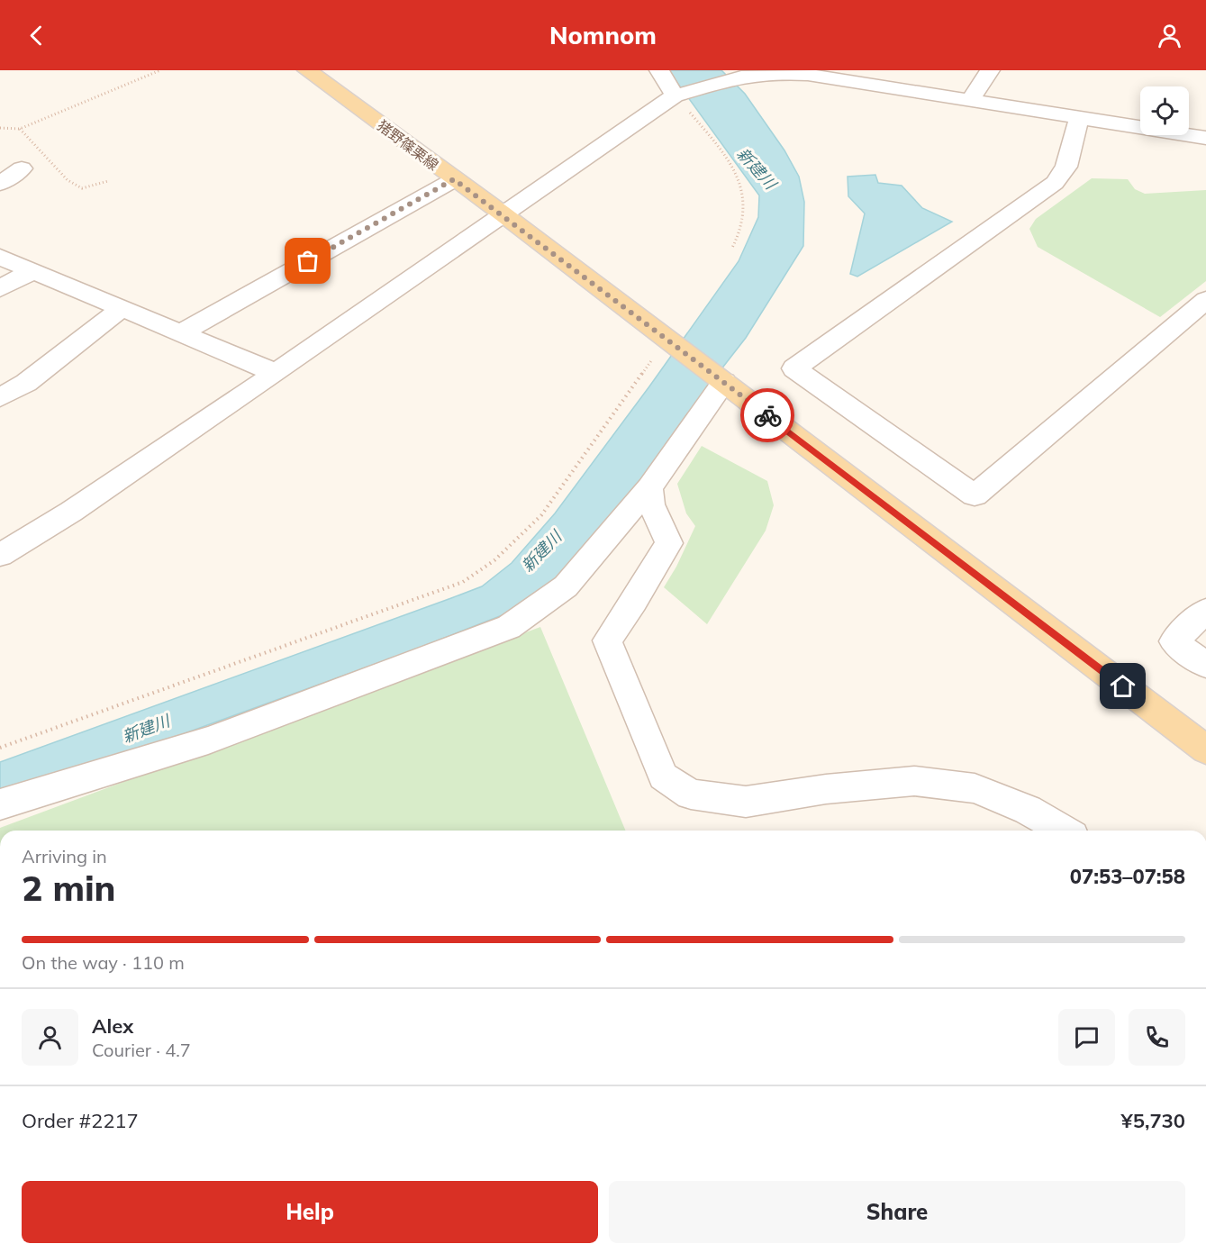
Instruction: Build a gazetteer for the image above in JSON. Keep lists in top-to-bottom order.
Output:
{
  "streets": {
    "main road": ["猪野篠栗線"]
  },
  "water": ["新建川"],
  "page": {
    "header": "Nomnom",
    "heading": ["2 min", "Arriving in", "07:53–07:58"],
    "panel": [
      "Alex",
      "Courier · 4.7",
      "Order #2217",
      "¥5,730"
    ],
    "bar": "On the way · 110 m",
    "buttons": ["Help", "Share"]
  }
}
